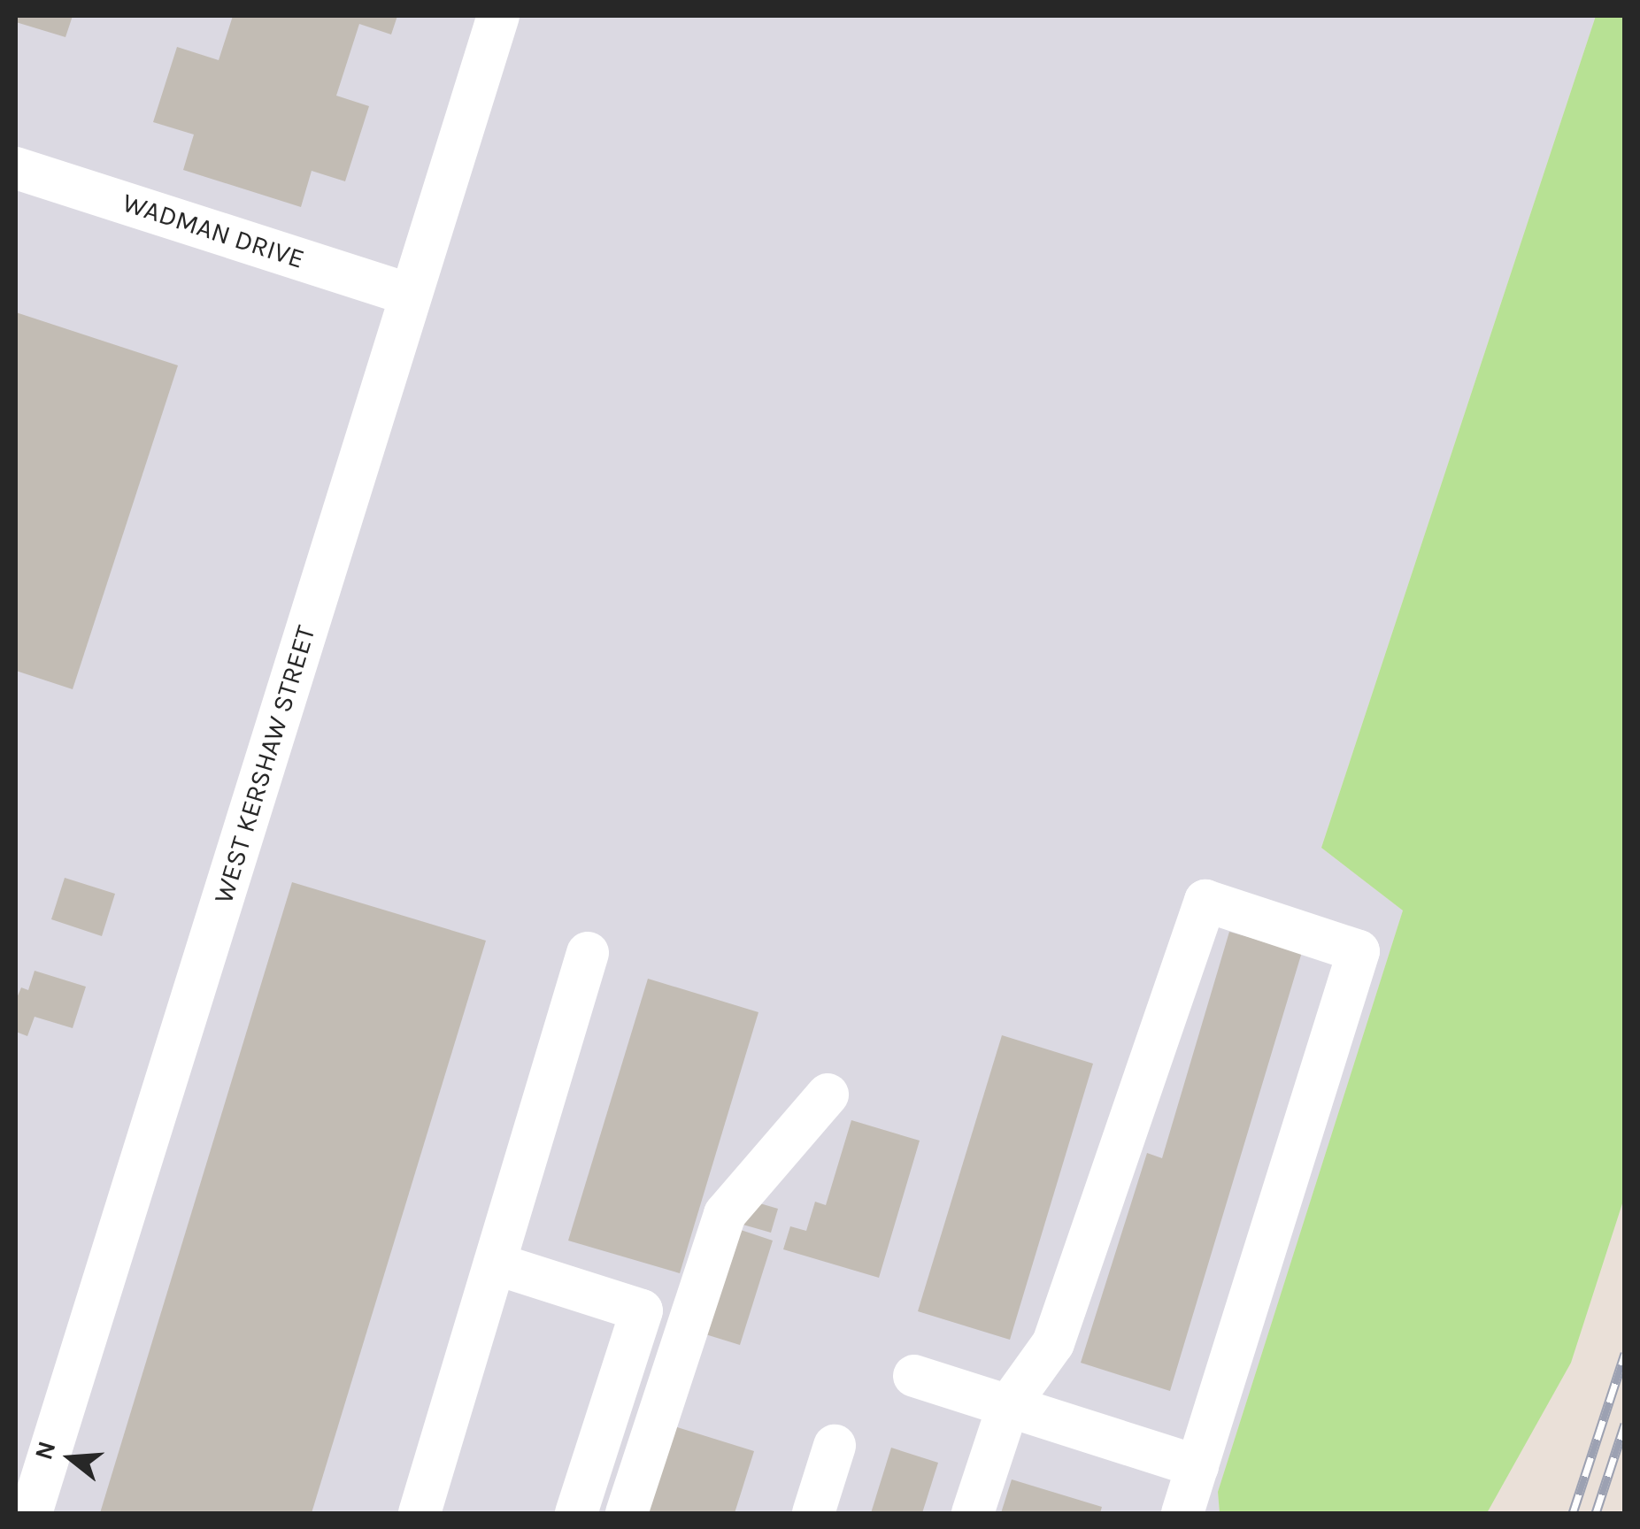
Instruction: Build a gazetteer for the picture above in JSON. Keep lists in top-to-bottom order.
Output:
{
  "streets": {
    "street": ["WADMAN DRIVE", "WEST KERSHAW STREET"]
  },
  "crossings": [
    ["WADMAN DRIVE", "WEST KERSHAW STREET"]
  ],
  "north": "left"
}
